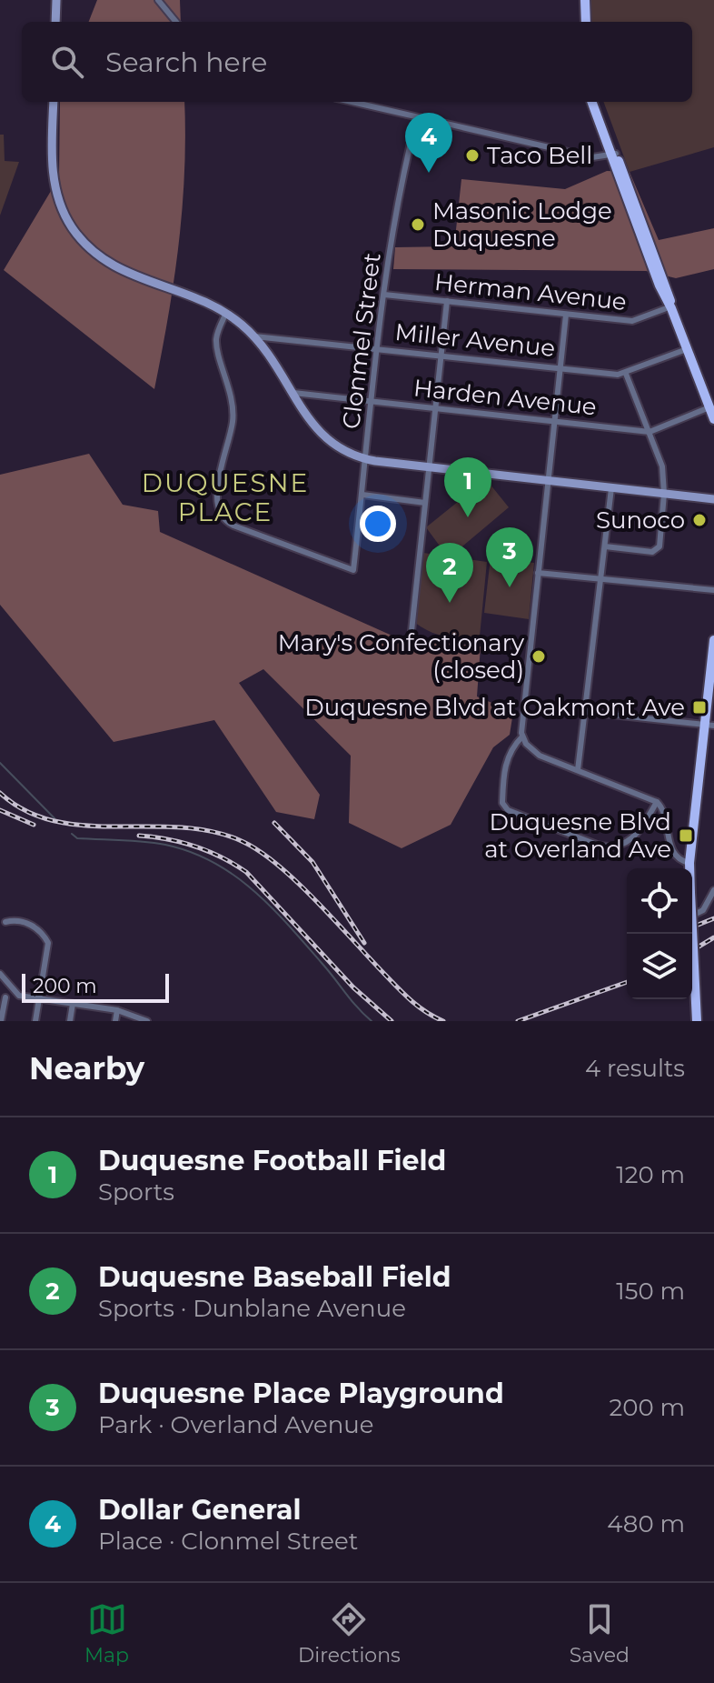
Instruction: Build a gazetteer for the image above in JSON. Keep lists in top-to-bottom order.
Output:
{
  "streets": {
    "street": [
      "Herman Avenue",
      "Miller Avenue",
      "Clonmel Street",
      "Harden Avenue"
    ]
  },
  "crossings": [
    ["Herman Avenue", "Clonmel Street"],
    ["Miller Avenue", "Clonmel Street"],
    ["Clonmel Street", "Harden Avenue"]
  ],
  "districts": ["DUQUESNE PLACE"],
  "places": {
    "other": [
      "Taco Bell",
      "Masonic Lodge Duquesne",
      "Sunoco",
      "Mary's Confectionary (closed)"
    ],
    "transit": ["Duquesne Blvd at Oakmont Ave", "Duquesne Blvd at Overland Ave"]
  },
  "scale_bar": "200 m",
  "page": {
    "search": "Search here",
    "pins": [
      "4",
      "1",
      "3",
      "2"
    ],
    "scale": "200 m",
    "heading": ["Nearby", "4 results"],
    "list": [
      {
        "mark": "1",
        "name": "Duquesne Football Field",
        "note": "Sports",
        "value": "120 m"
      },
      {
        "mark": "2",
        "name": "Duquesne Baseball Field",
        "note": "Sports · Dunblane Avenue",
        "value": "150 m"
      },
      {
        "mark": "3",
        "name": "Duquesne Place Playground",
        "note": "Park · Overland Avenue",
        "value": "200 m"
      },
      {
        "mark": "4",
        "name": "Dollar General",
        "note": "Place · Clonmel Street",
        "value": "480 m"
      }
    ],
    "nav": ["Map", "Directions", "Saved"]
  }
}
